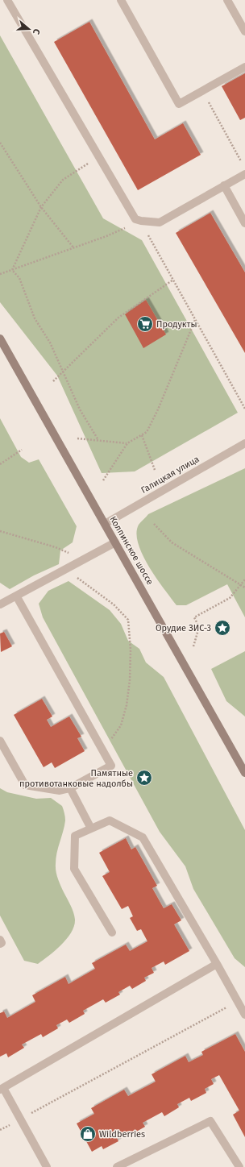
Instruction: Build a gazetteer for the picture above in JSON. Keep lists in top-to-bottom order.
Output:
{
  "streets": {
    "main road": ["Колпинское шоссе"],
    "street": ["Галицкая улица"]
  },
  "crossings": [
    ["Галицкая улица", "Колпинское шоссе"]
  ],
  "places": {
    "supermarket": ["Продукты"],
    "place": ["Орудие ЗИС-3", "Памятные противотанковые надолбы"],
    "shop": ["Wildberries"]
  },
  "north": "right"
}
